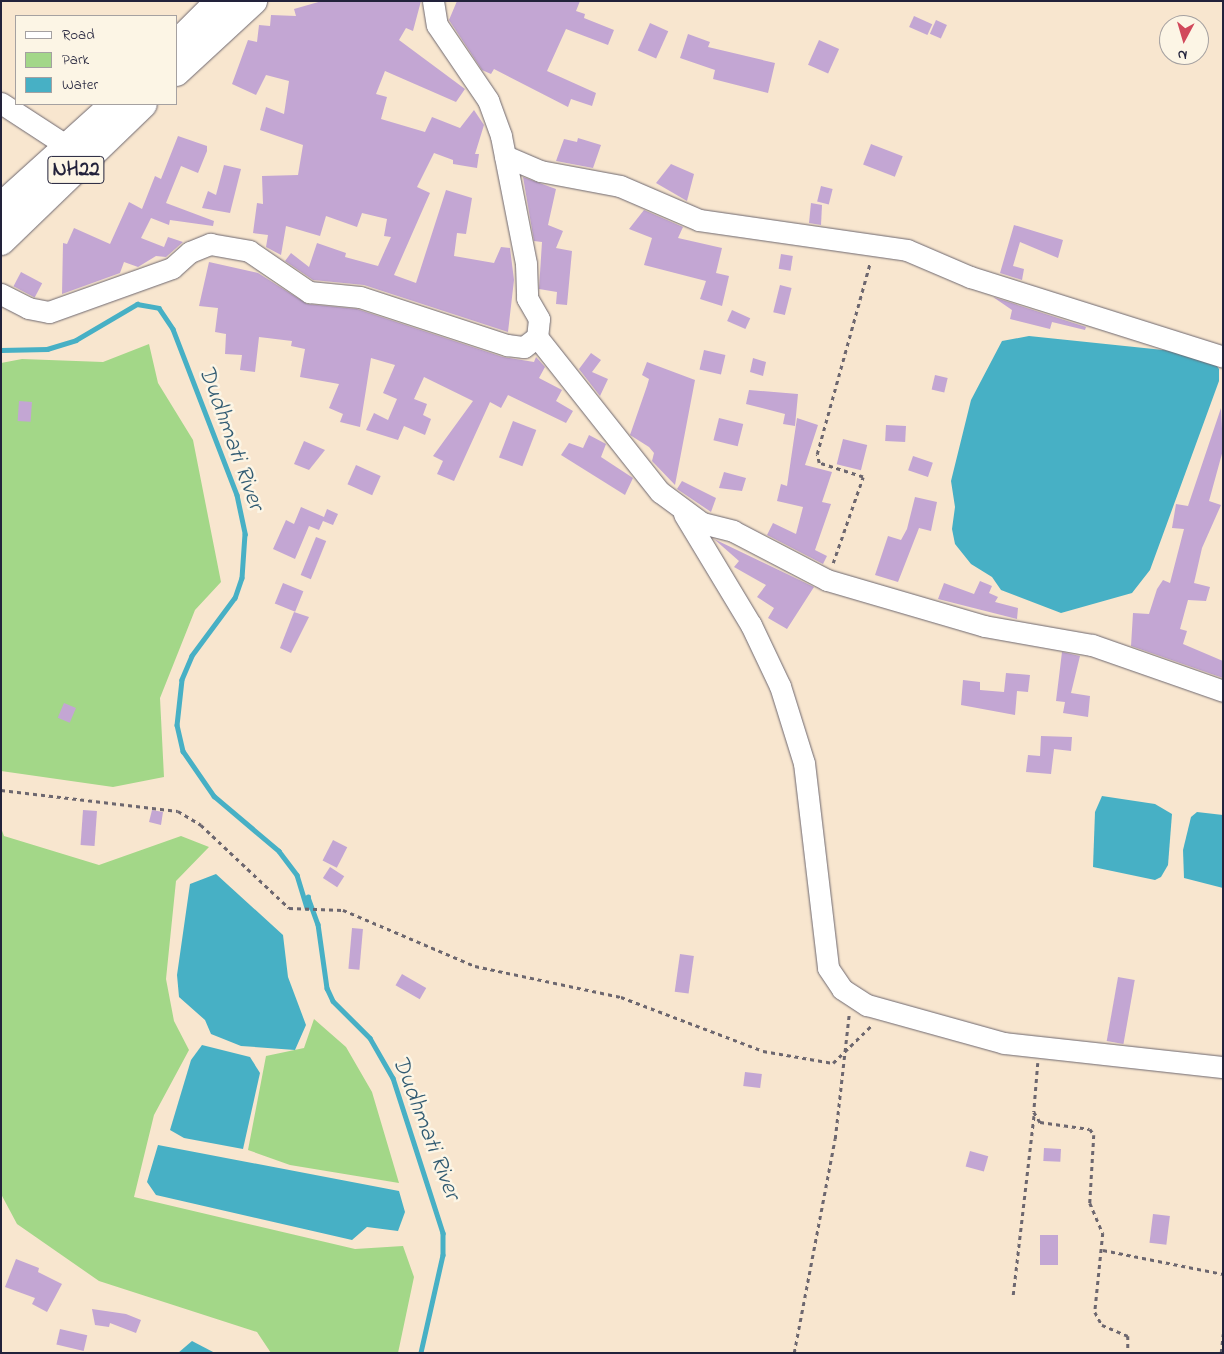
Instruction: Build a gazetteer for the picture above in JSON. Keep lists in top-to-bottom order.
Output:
{
  "streets": {
    "highway": ["NH22"]
  },
  "water": ["Dudhmati River"],
  "legend": ["Road", "Park", "Water"],
  "north": "bottom"
}
